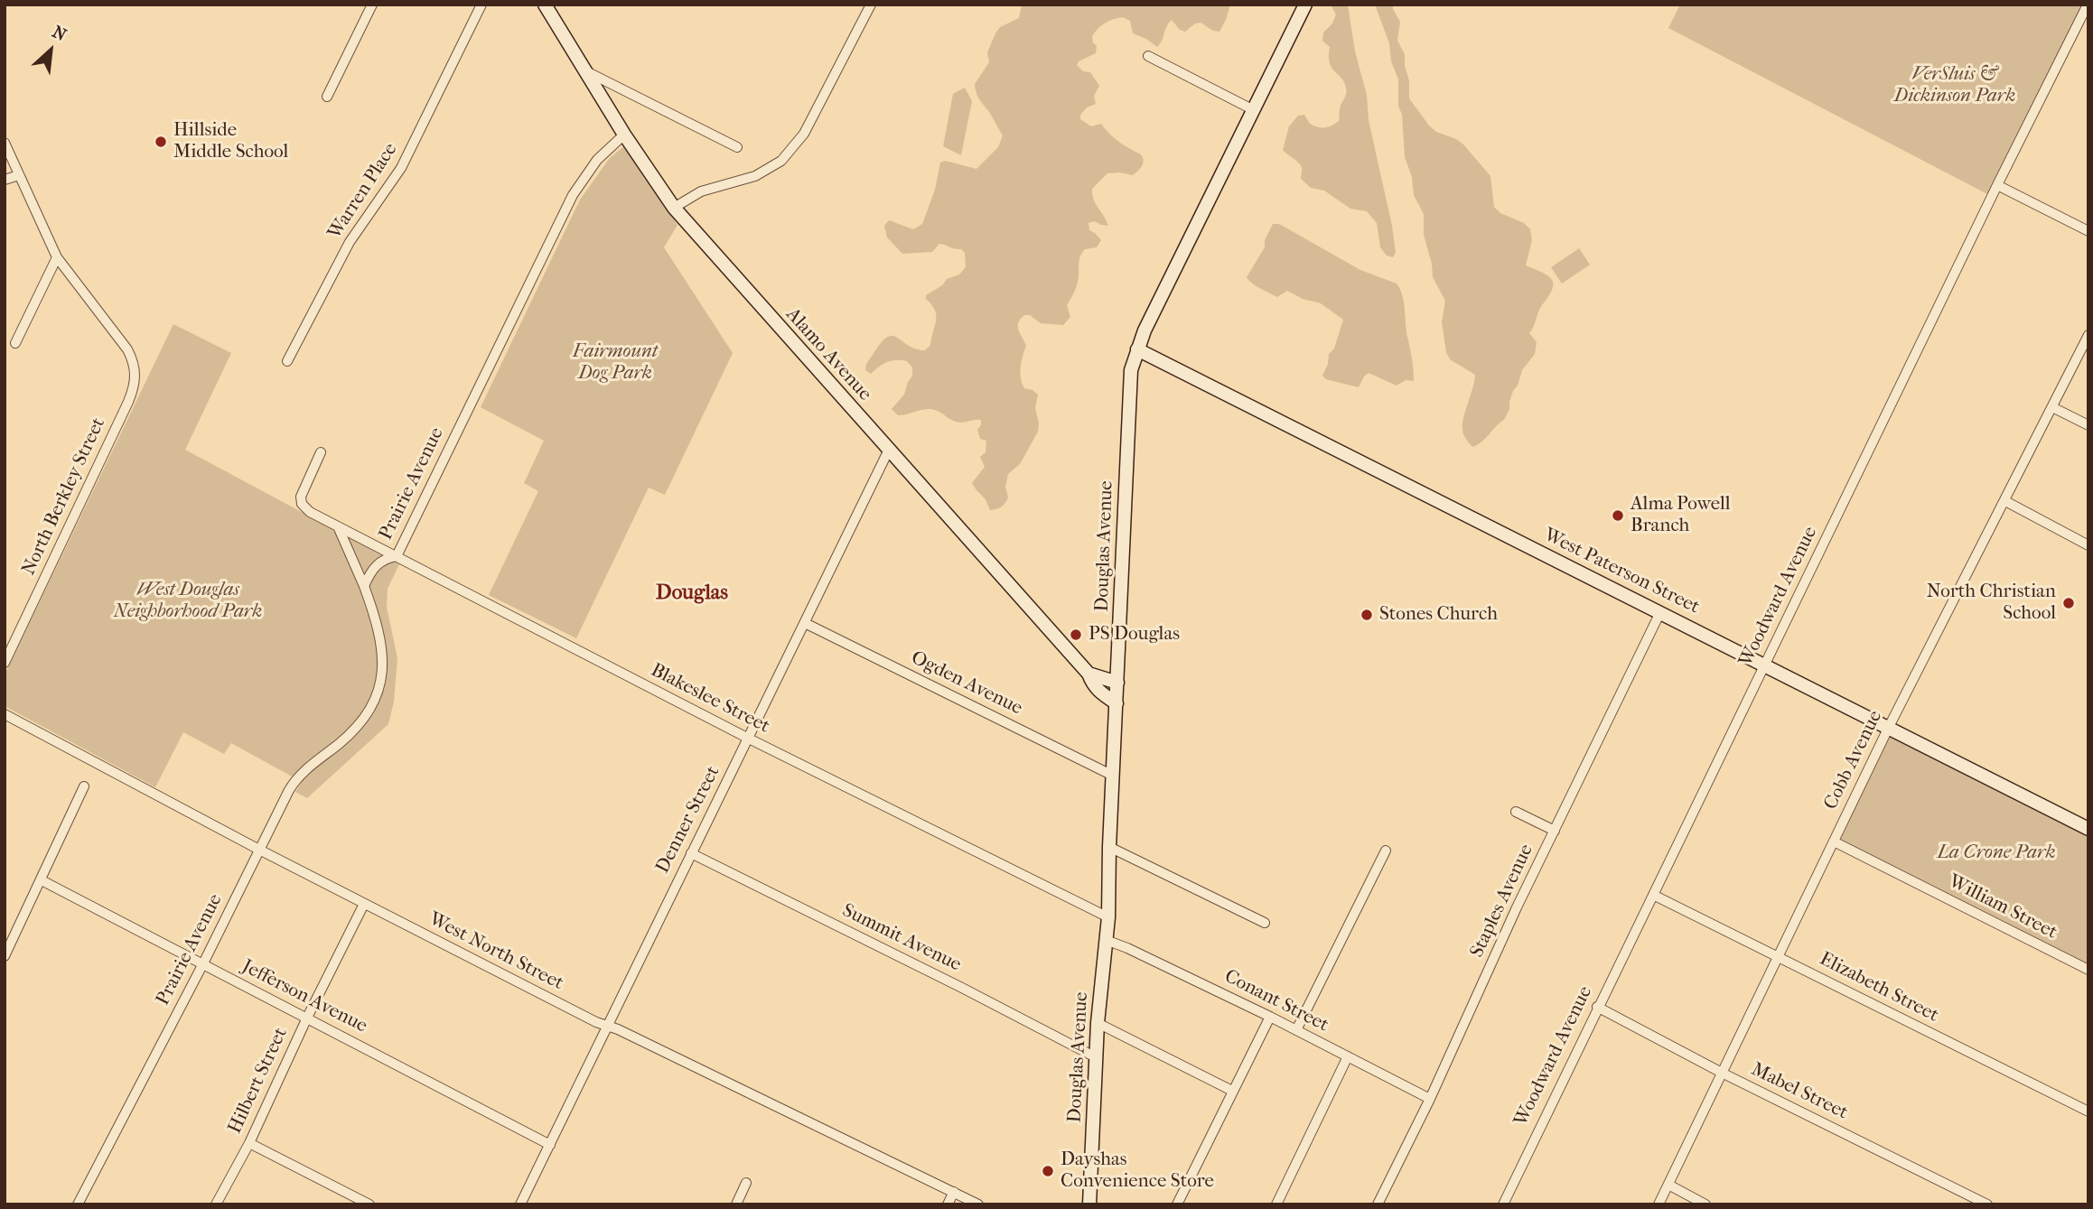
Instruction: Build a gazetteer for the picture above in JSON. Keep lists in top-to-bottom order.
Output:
{
  "streets": {
    "street": [
      "Warren Place",
      "Alamo Avenue",
      "Prairie Avenue",
      "North Berkley Street",
      "Douglas Avenue",
      "West Paterson Street",
      "Woodward Avenue",
      "Ogden Avenue",
      "Blakeslee Street",
      "Cobb Avenue",
      "Denner Street",
      "Staples Avenue",
      "William Street",
      "Summit Avenue",
      "West North Street",
      "Elizabeth Street",
      "Jefferson Avenue",
      "Conant Street",
      "Hilbert Street",
      "Mabel Street"
    ]
  },
  "crossings": [
    ["Alamo Avenue", "Prairie Avenue"],
    ["Alamo Avenue", "Douglas Avenue"],
    ["Alamo Avenue", "Denner Street"],
    ["Prairie Avenue", "Blakeslee Street"],
    ["Prairie Avenue", "West North Street"],
    ["Prairie Avenue", "Jefferson Avenue"],
    ["Douglas Avenue", "West Paterson Street"],
    ["Douglas Avenue", "Ogden Avenue"],
    ["Douglas Avenue", "Blakeslee Street"],
    ["Douglas Avenue", "Summit Avenue"],
    ["Douglas Avenue", "Conant Street"],
    ["West Paterson Street", "Woodward Avenue"],
    ["West Paterson Street", "Cobb Avenue"],
    ["West Paterson Street", "Staples Avenue"],
    ["Woodward Avenue", "Elizabeth Street"],
    ["Woodward Avenue", "Mabel Street"],
    ["Ogden Avenue", "Denner Street"],
    ["Blakeslee Street", "Denner Street"],
    ["Cobb Avenue", "William Street"],
    ["Cobb Avenue", "Elizabeth Street"],
    ["Cobb Avenue", "Mabel Street"],
    ["Denner Street", "Summit Avenue"],
    ["Denner Street", "West North Street"],
    ["Denner Street", "Jefferson Avenue"],
    ["Staples Avenue", "Conant Street"],
    ["West North Street", "Hilbert Street"],
    ["Jefferson Avenue", "Hilbert Street"]
  ],
  "districts": ["Douglas"],
  "parks": [
    "VerSluis & Dickinson Park",
    "Fairmount Dog Park",
    "West Douglas Neighborhood Park",
    "La Crone Park"
  ],
  "places": [
    "Hillside Middle School",
    "Alma Powell Branch",
    "North Christian School",
    "Stones Church",
    "PS Douglas",
    "Dayshas Convenience Store"
  ],
  "north": "top right"
}
